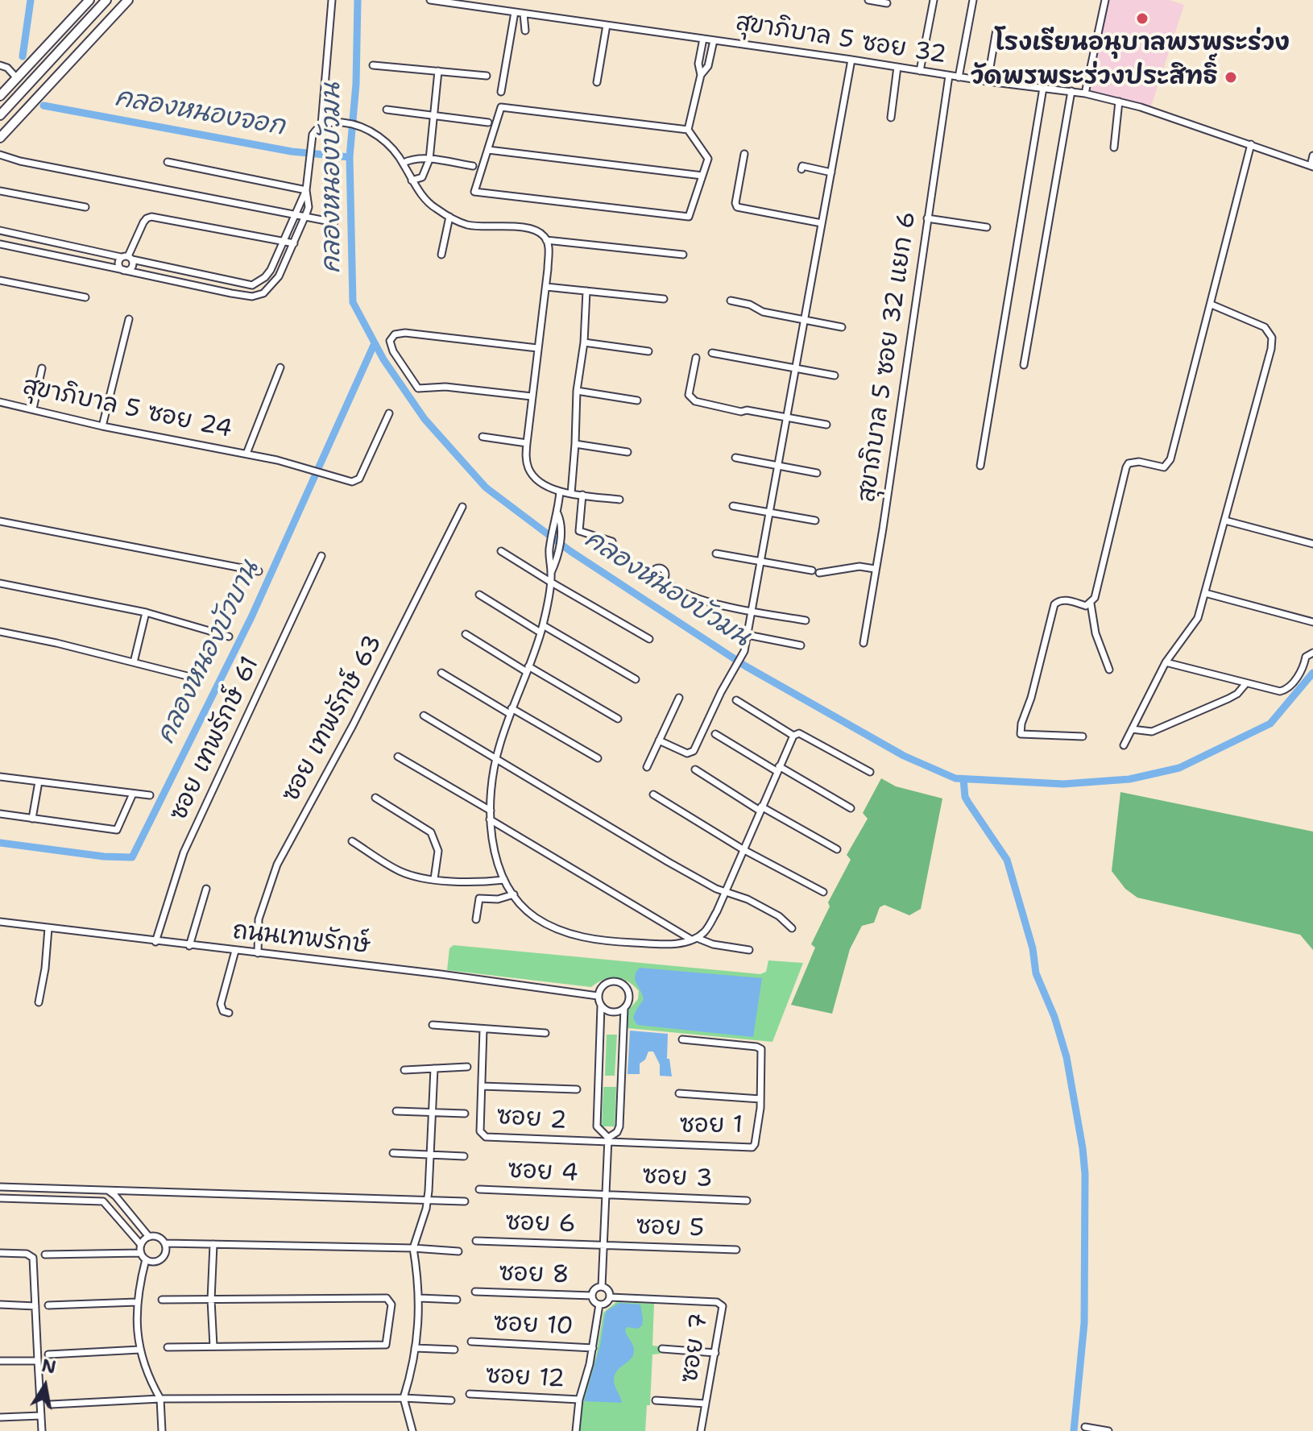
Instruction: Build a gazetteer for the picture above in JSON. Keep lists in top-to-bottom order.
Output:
{
  "streets": {
    "street": [
      "สุขาภิบาล 5 ซอย 32",
      "สุขาภิบาล 5 ซอย 32 แยก 6",
      "สุขาภิบาล 5 ซอย 24",
      "ซอย เทพรักษ์ 63",
      "ซอย เทพรักษ์ 61",
      "ถนนเทพรักษ์",
      "ซอย 2",
      "ซอย 1",
      "ซอย 4",
      "ซอย 3",
      "ซอย 6",
      "ซอย 5",
      "ซอย 8",
      "ซอย 10",
      "ซอย 7",
      "ซอย 12"
    ]
  },
  "crossings": [
    ["สุขาภิบาล 5 ซอย 32", "สุขาภิบาล 5 ซอย 32 แยก 6"],
    ["ซอย เทพรักษ์ 63", "ถนนเทพรักษ์"],
    ["ซอย เทพรักษ์ 61", "ถนนเทพรักษ์"],
    ["ซอย 2", "ซอย 1"],
    ["ซอย 4", "ซอย 3"],
    ["ซอย 6", "ซอย 5"],
    ["ซอย 8", "ซอย 7"]
  ],
  "water": ["คลองหนองจอก", "คลองหนองบัวมน", "คลองหนองบัวบาน"],
  "places": ["โรงเรียนอนุบาลพรพระร่วง", "วัดพรพระร่วงประสิทธิ์"],
  "north": "top"
}
